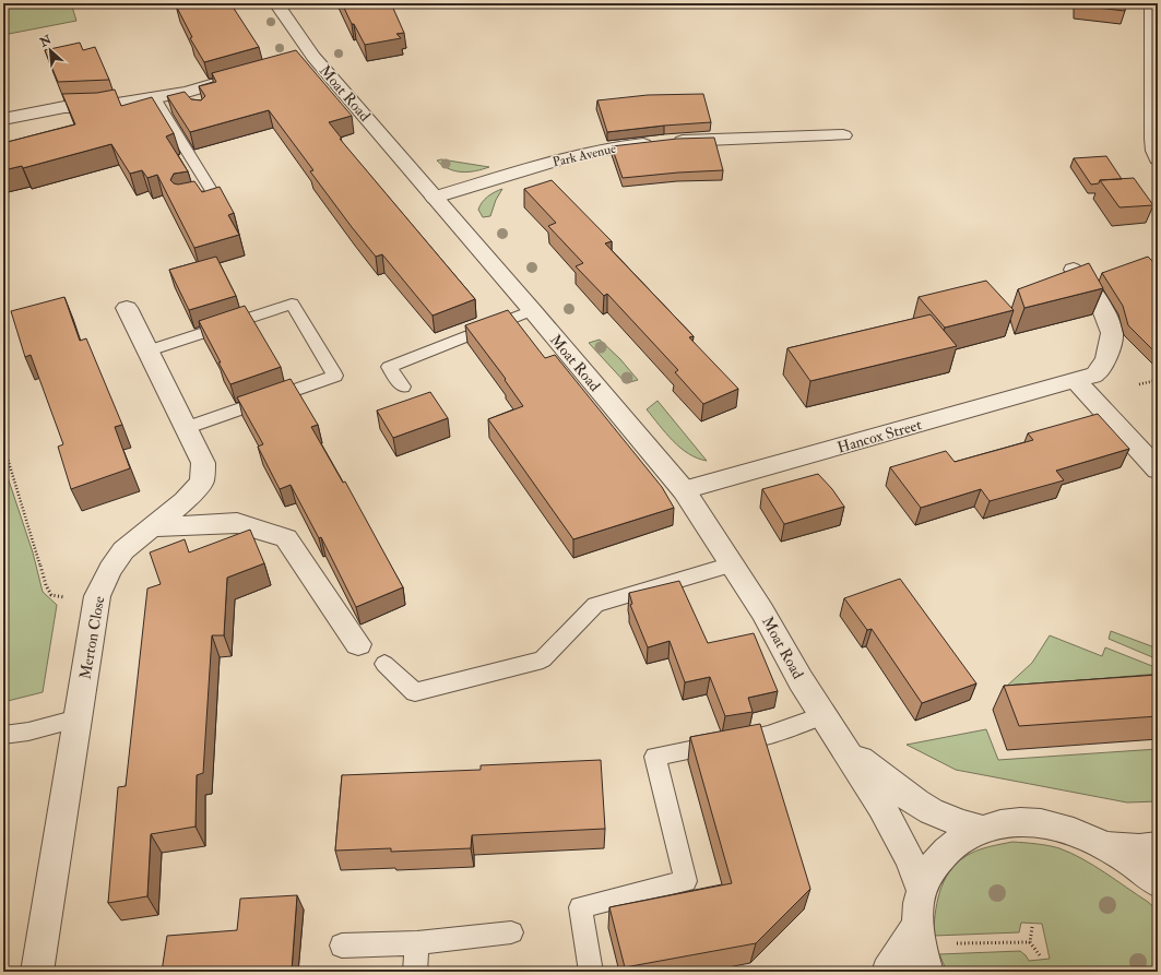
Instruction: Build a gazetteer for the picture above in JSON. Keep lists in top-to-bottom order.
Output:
{
  "streets": {
    "street": [
      "Moat Road",
      "Park Avenue",
      "Hancox Street",
      "Merton Close"
    ]
  },
  "crossings": [
    ["Moat Road", "Park Avenue"],
    ["Moat Road", "Hancox Street"]
  ],
  "north": "top left"
}
